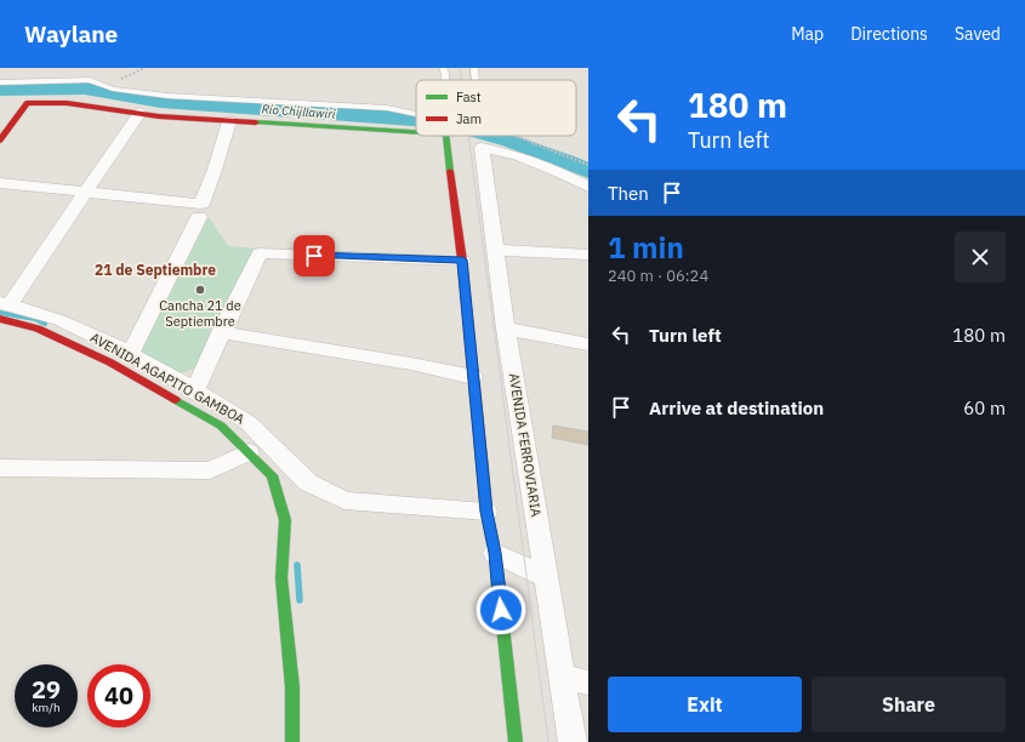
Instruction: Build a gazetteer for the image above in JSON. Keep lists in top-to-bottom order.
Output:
{
  "streets": {
    "street": ["AVENIDA AGAPITO GAMBOA", "AVENIDA FERROVIARIA"]
  },
  "districts": ["21 de Septiembre"],
  "water": ["Río Chijllawiri"],
  "places": ["Cancha 21 de Septiembre"],
  "legend": ["Fast", "Jam"],
  "page": {
    "header": "Waylane",
    "nav": ["Map", "Directions", "Saved"],
    "turn": ["180 m", "Turn left"],
    "then": "Then",
    "heading": ["1 min", "240 m · 06:24"],
    "list": [
      {
        "name": "Turn left",
        "value": "180 m"
      },
      {
        "name": "Arrive at destination",
        "value": "60 m"
      }
    ],
    "speed": "29 km/h",
    "limit": "40",
    "buttons": ["Exit", "Share"]
  }
}
